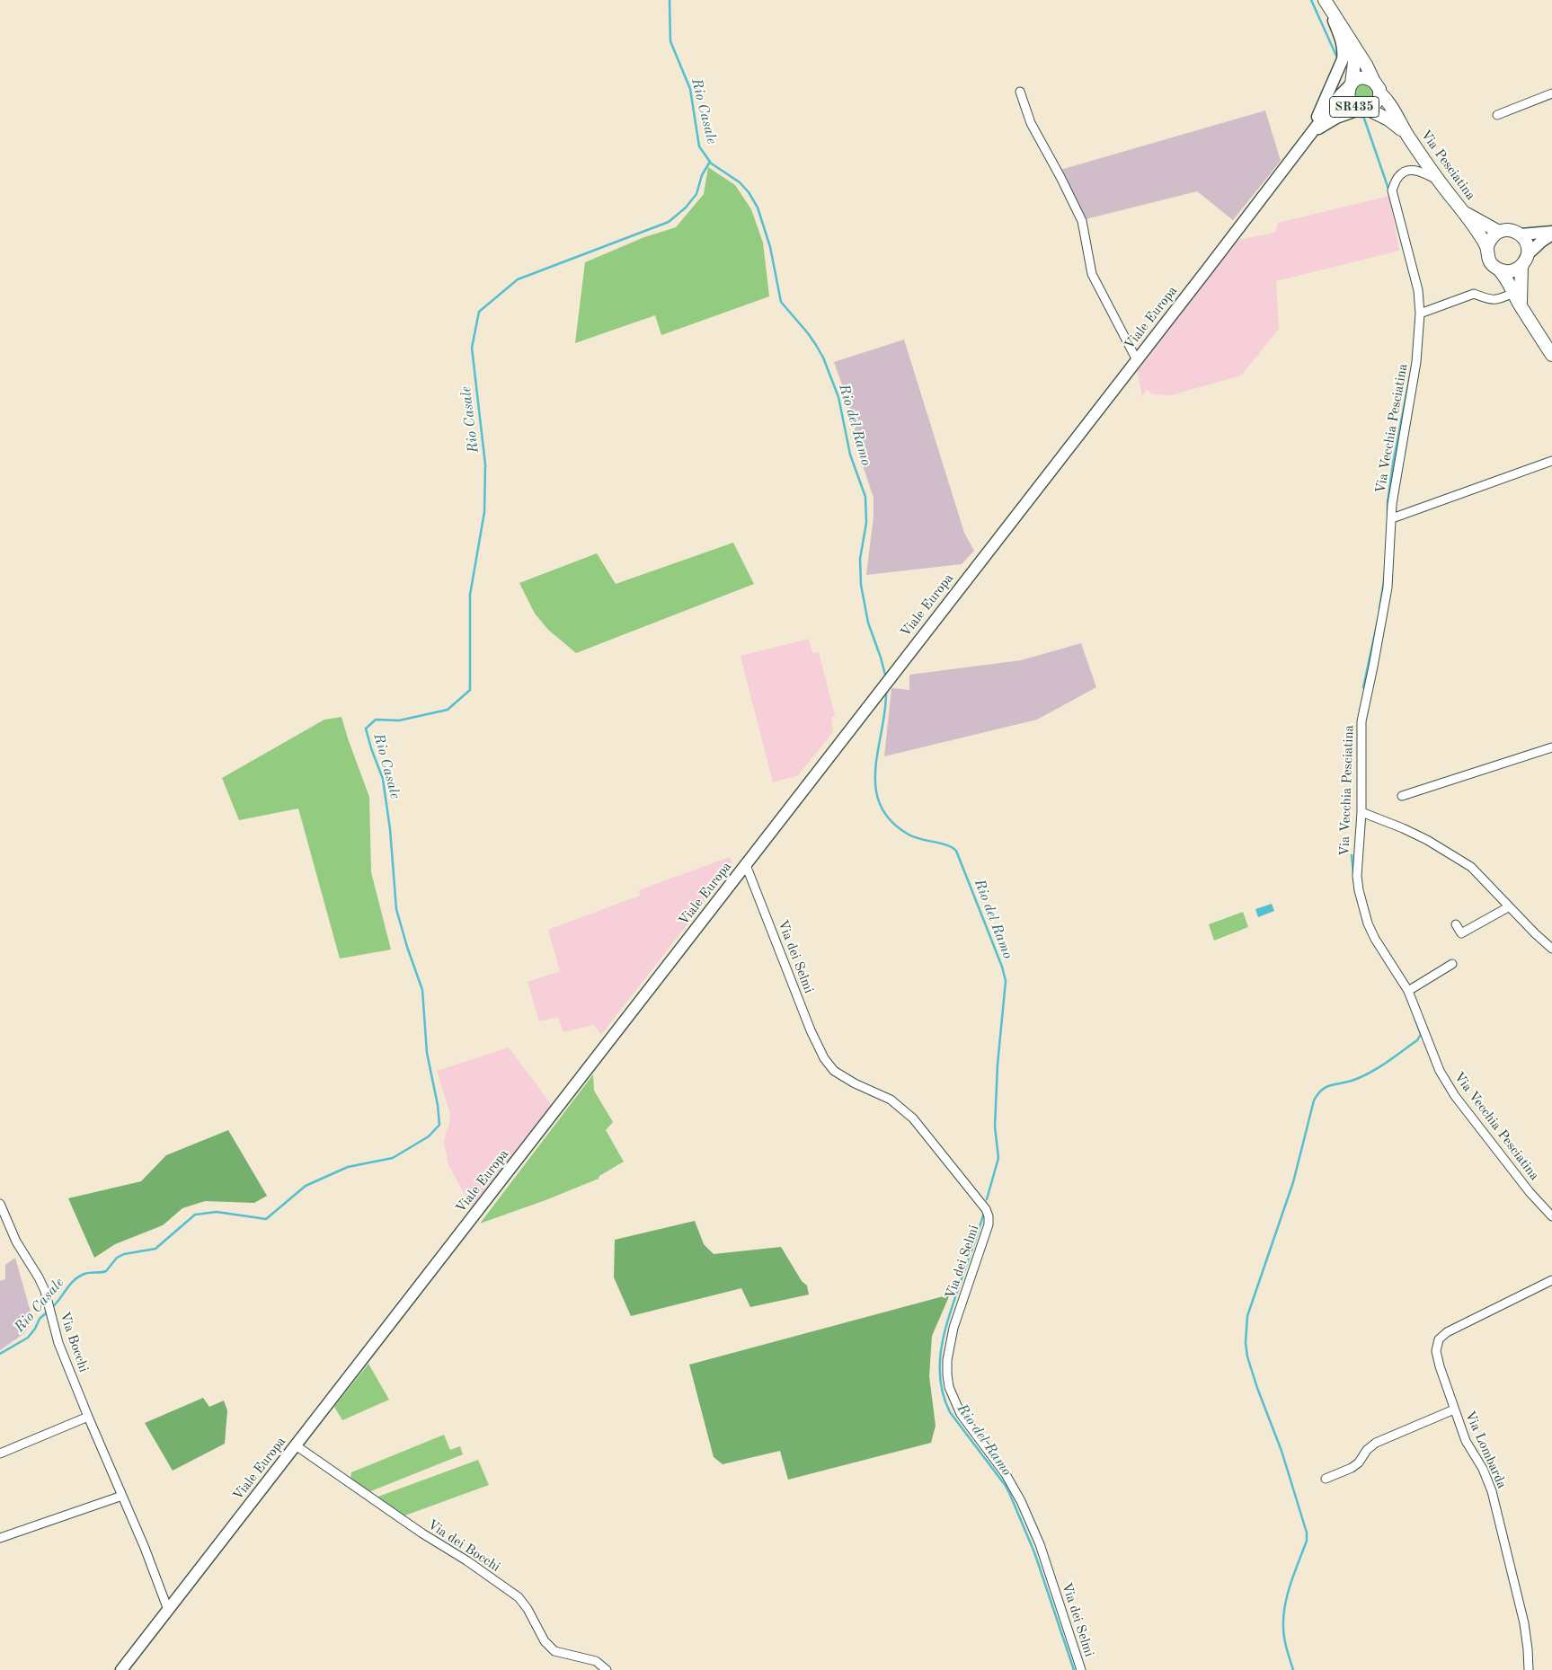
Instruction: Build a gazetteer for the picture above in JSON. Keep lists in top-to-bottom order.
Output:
{
  "streets": {
    "main road": ["SR435", "Via Pesciatina", "Viale Europa"],
    "street": [
      "Via Vecchia Pesciatina",
      "Via dei Selmi",
      "Via Bocchi",
      "Via Lombarda",
      "Via dei Bocchi"
    ]
  },
  "crossings": [
    ["SR435", "Via Pesciatina"],
    ["SR435", "Viale Europa"],
    ["Via Pesciatina", "Viale Europa"],
    ["Via Pesciatina", "Via Vecchia Pesciatina"],
    ["Viale Europa", "Via dei Selmi"],
    ["Viale Europa", "Via Bocchi"],
    ["Viale Europa", "Via dei Bocchi"]
  ],
  "water": ["Rio Casale", "Rio del Ramo"]
}
